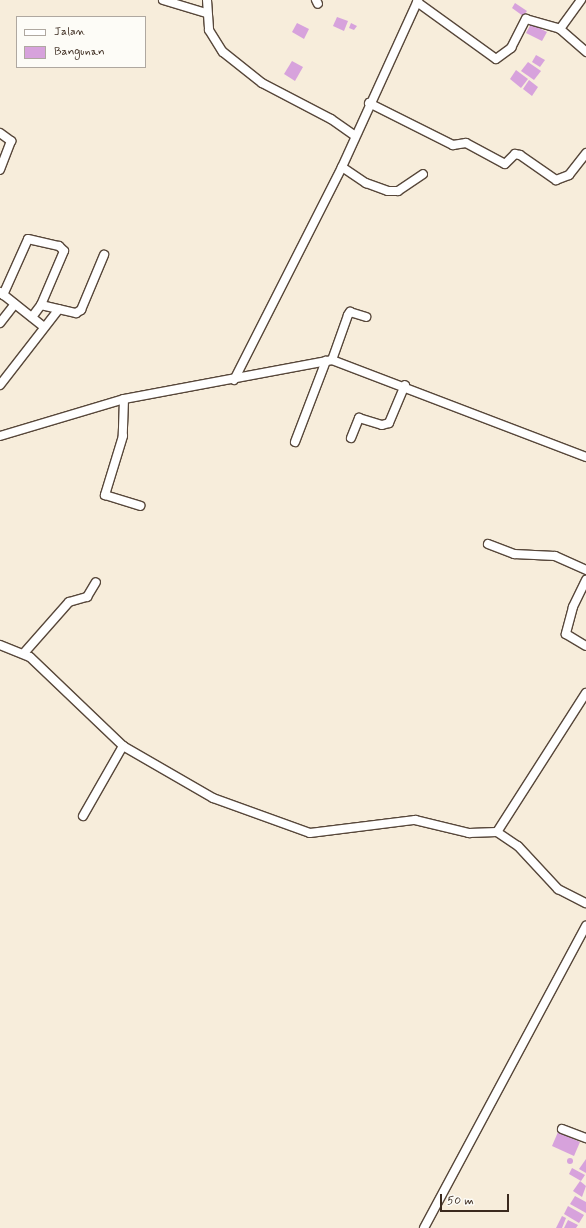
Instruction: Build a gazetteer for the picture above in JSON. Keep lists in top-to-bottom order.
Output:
{
  "legend": ["Jalan", "Bangunan"],
  "scale_bar": "50 m"
}
